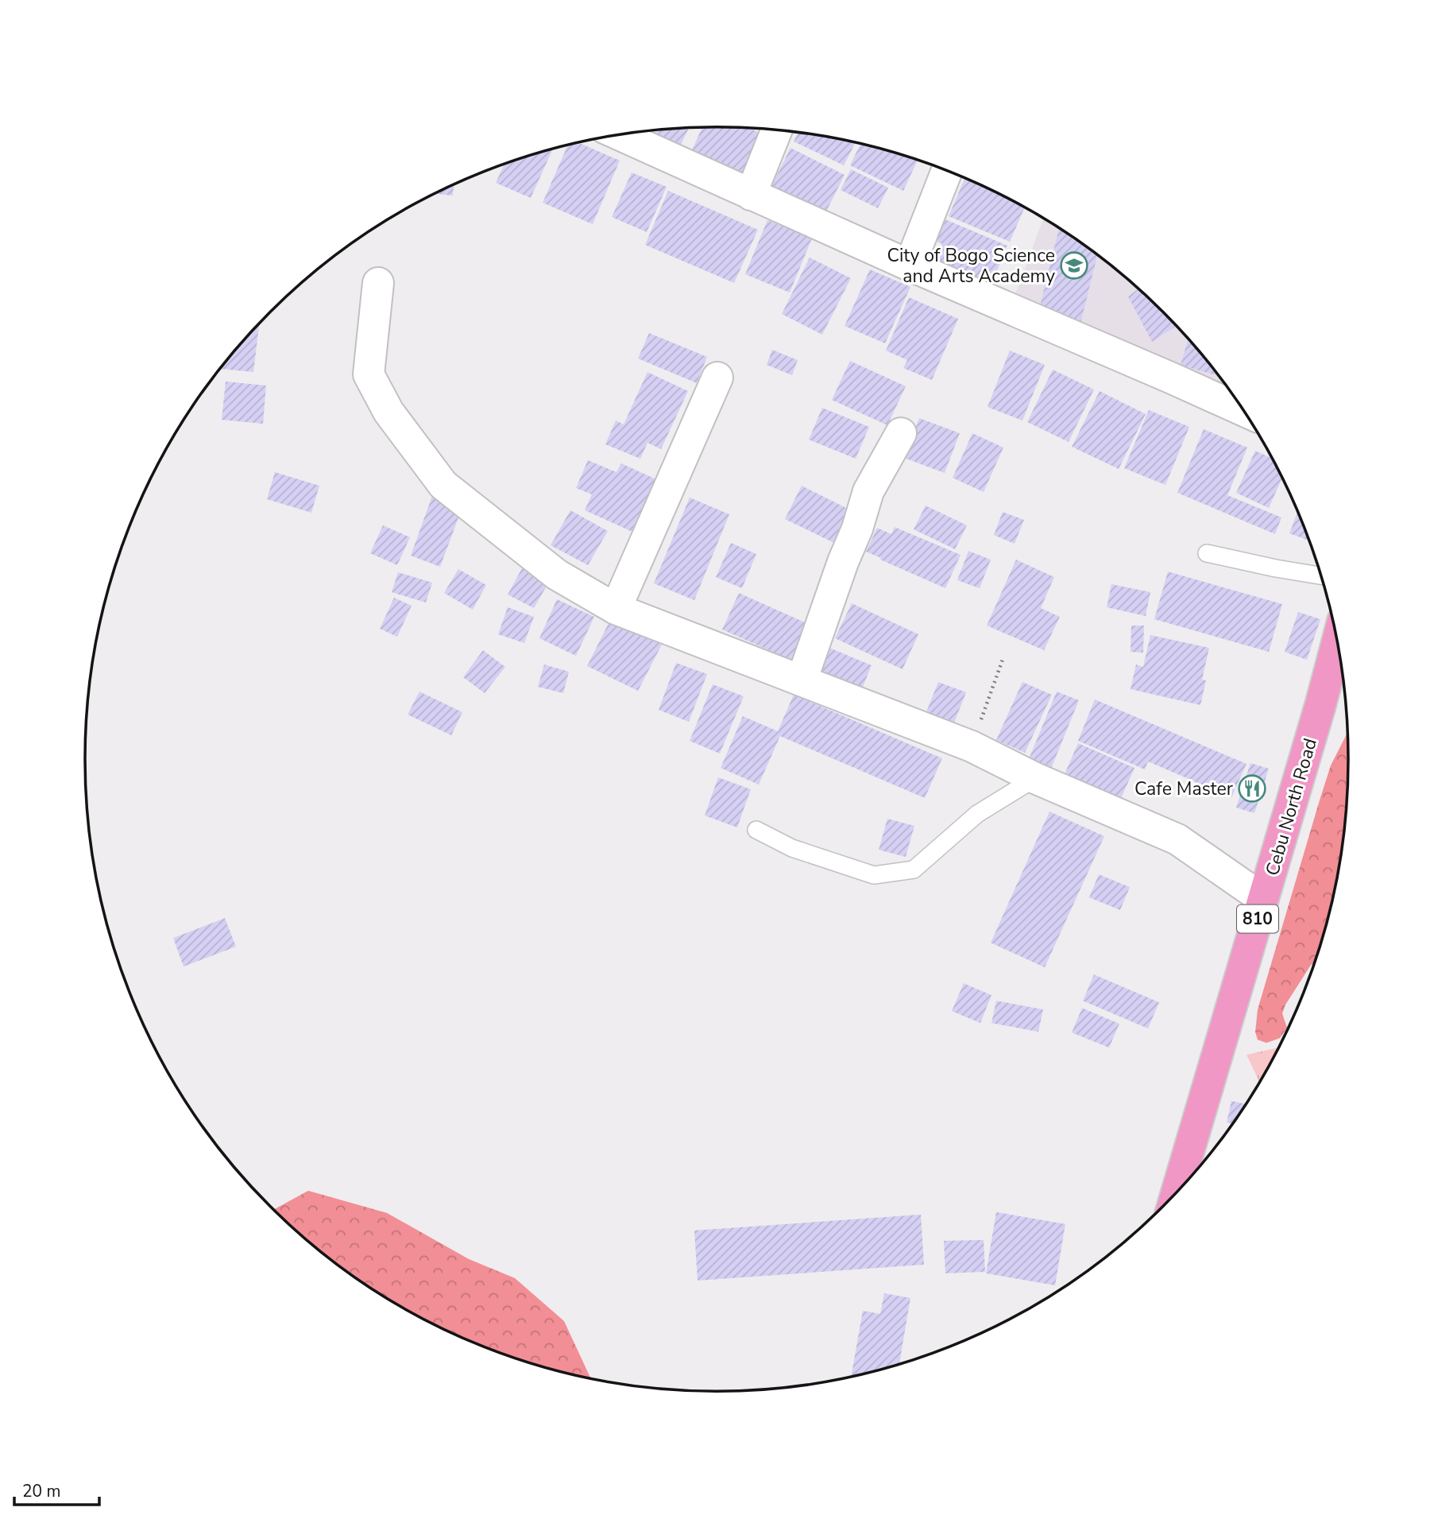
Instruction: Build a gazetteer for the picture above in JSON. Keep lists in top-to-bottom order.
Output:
{
  "streets": {
    "highway": ["Cebu North Road", "810"]
  },
  "places": {
    "school or university": ["City of Bogo Science and Arts Academy"],
    "restaurant": ["Cafe Master"]
  },
  "scale_bar": "20 m"
}
